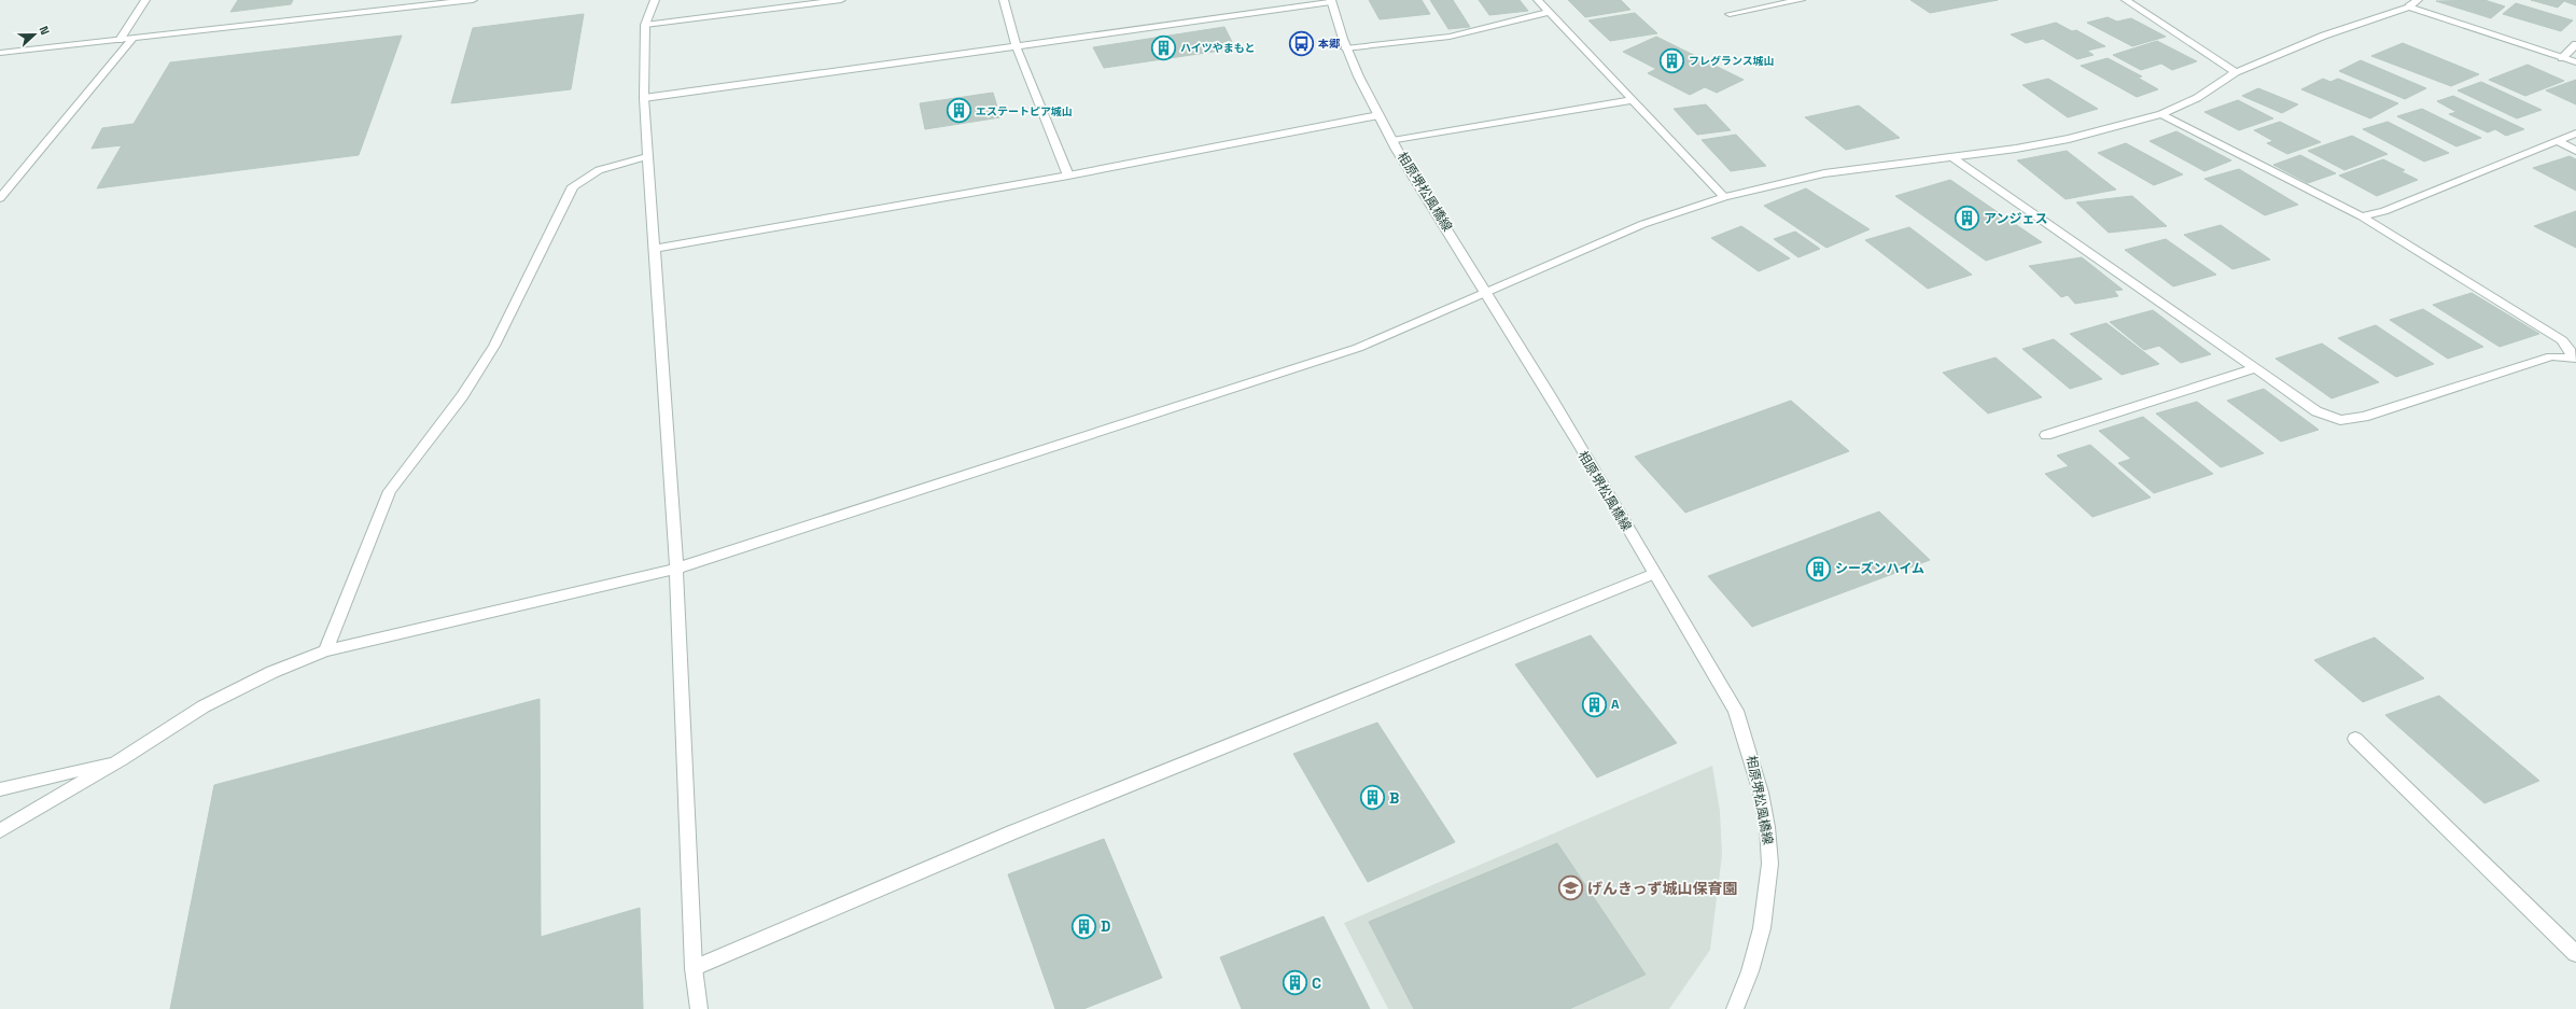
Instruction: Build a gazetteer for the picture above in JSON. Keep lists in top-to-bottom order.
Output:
{
  "streets": {
    "street": ["相原堺松風橋線"]
  },
  "places": {
    "bus stop": ["本郷"],
    "building": [
      "ハイツやまもと",
      "フレグランス城山",
      "エステートピア城山",
      "アンジェス",
      "シーズンハイム",
      "A",
      "B",
      "D",
      "C"
    ],
    "school or university": ["げんきっず城山保育園"]
  },
  "north": "right"
}
